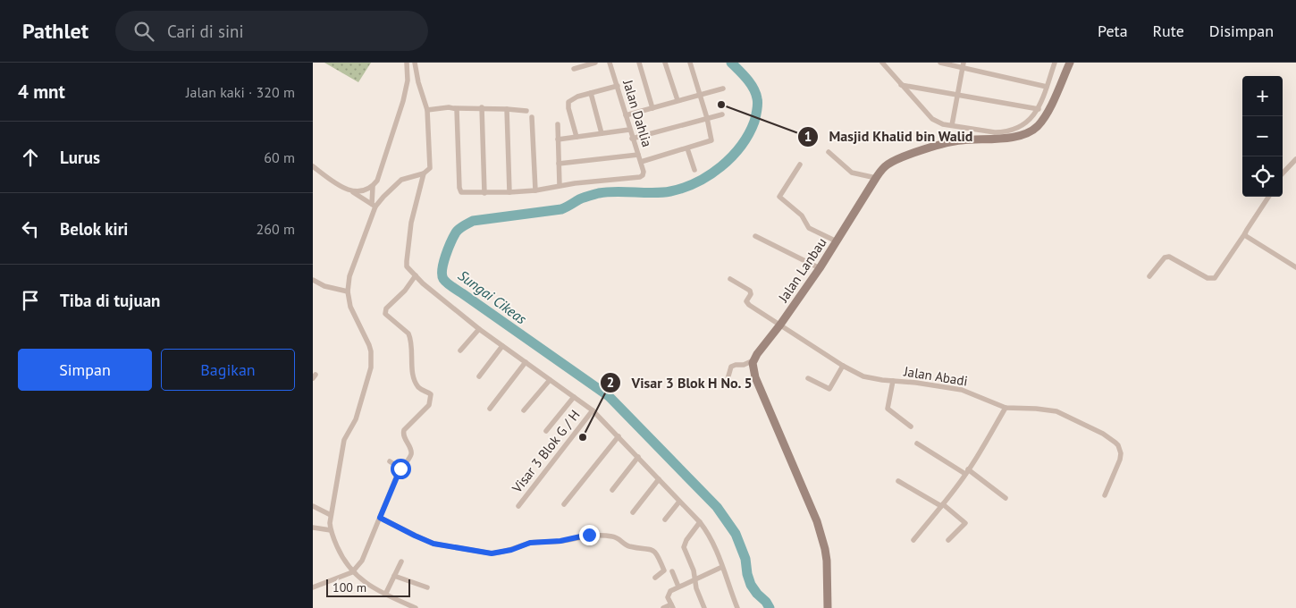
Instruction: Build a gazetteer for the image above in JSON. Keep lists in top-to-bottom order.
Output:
{
  "streets": {
    "street": [
      "Jalan Dahlia",
      "Jalan Lanbau",
      "Jalan Abadi",
      "Visar 3 Blok G / H"
    ]
  },
  "crossings": [
    ["Jalan Lanbau", "Jalan Abadi"]
  ],
  "water": ["Sungai Cikeas"],
  "places": ["Masjid Khalid bin Walid", "Visar 3 Blok H No. 5"],
  "scale_bar": "100 m",
  "page": {
    "header": "Pathlet",
    "search": "Cari di sini",
    "nav": ["Peta", "Rute", "Disimpan"],
    "heading": ["4 mnt", "Jalan kaki · 320 m"],
    "map_buttons": ["+", "−"],
    "list": [
      ["Lurus", "60 m"],
      ["Belok kiri", "260 m"],
      "Tiba di tujuan"
    ],
    "buttons": ["Simpan", "Bagikan"],
    "scale": "100 m"
  }
}
